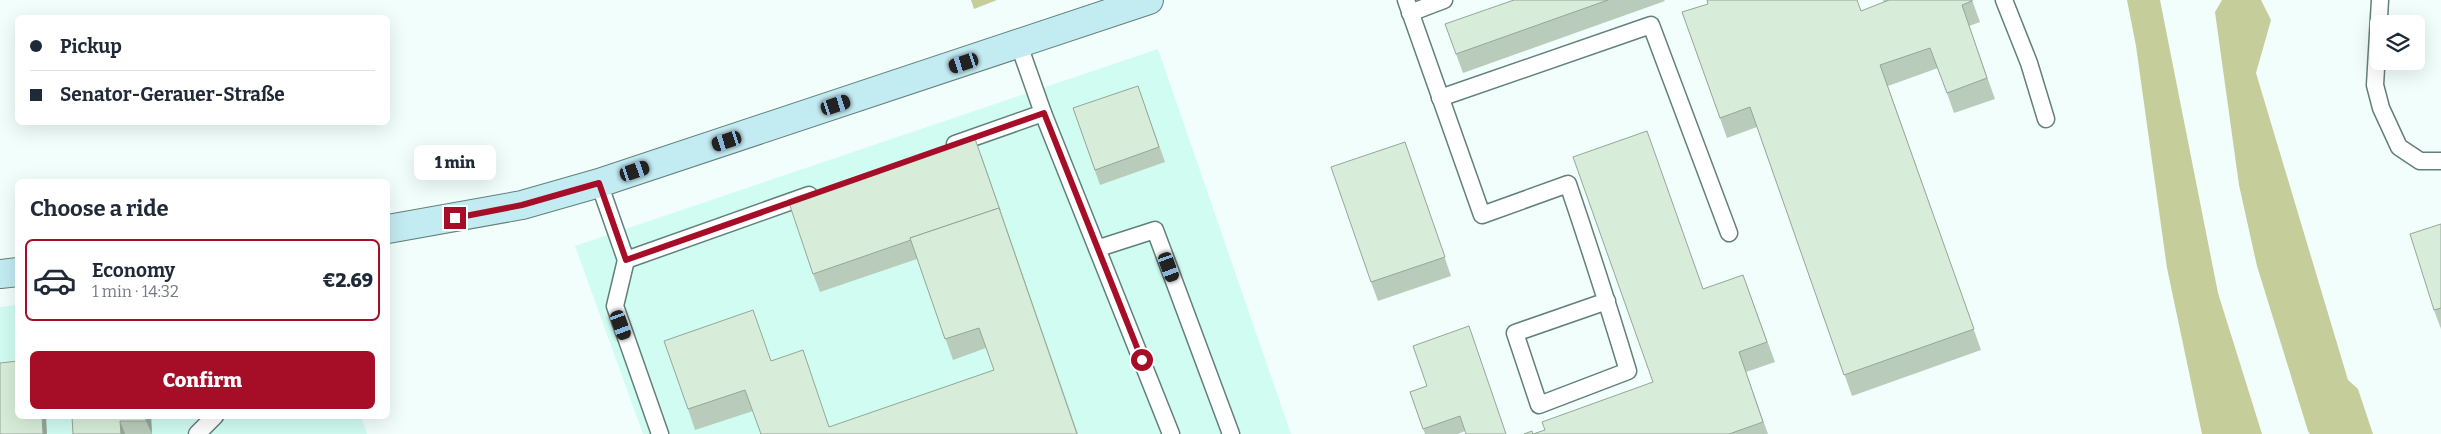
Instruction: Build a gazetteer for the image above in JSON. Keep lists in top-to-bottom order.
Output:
{
  "page": {
    "banner": ["Pickup", "Senator-Gerauer-Straße"],
    "bubble": "1 min",
    "heading": "Choose a ride",
    "list": [
      {
        "name": "Economy",
        "note": "1 min · 14:32",
        "value": "€2.69"
      }
    ],
    "buttons": "Confirm"
  }
}
